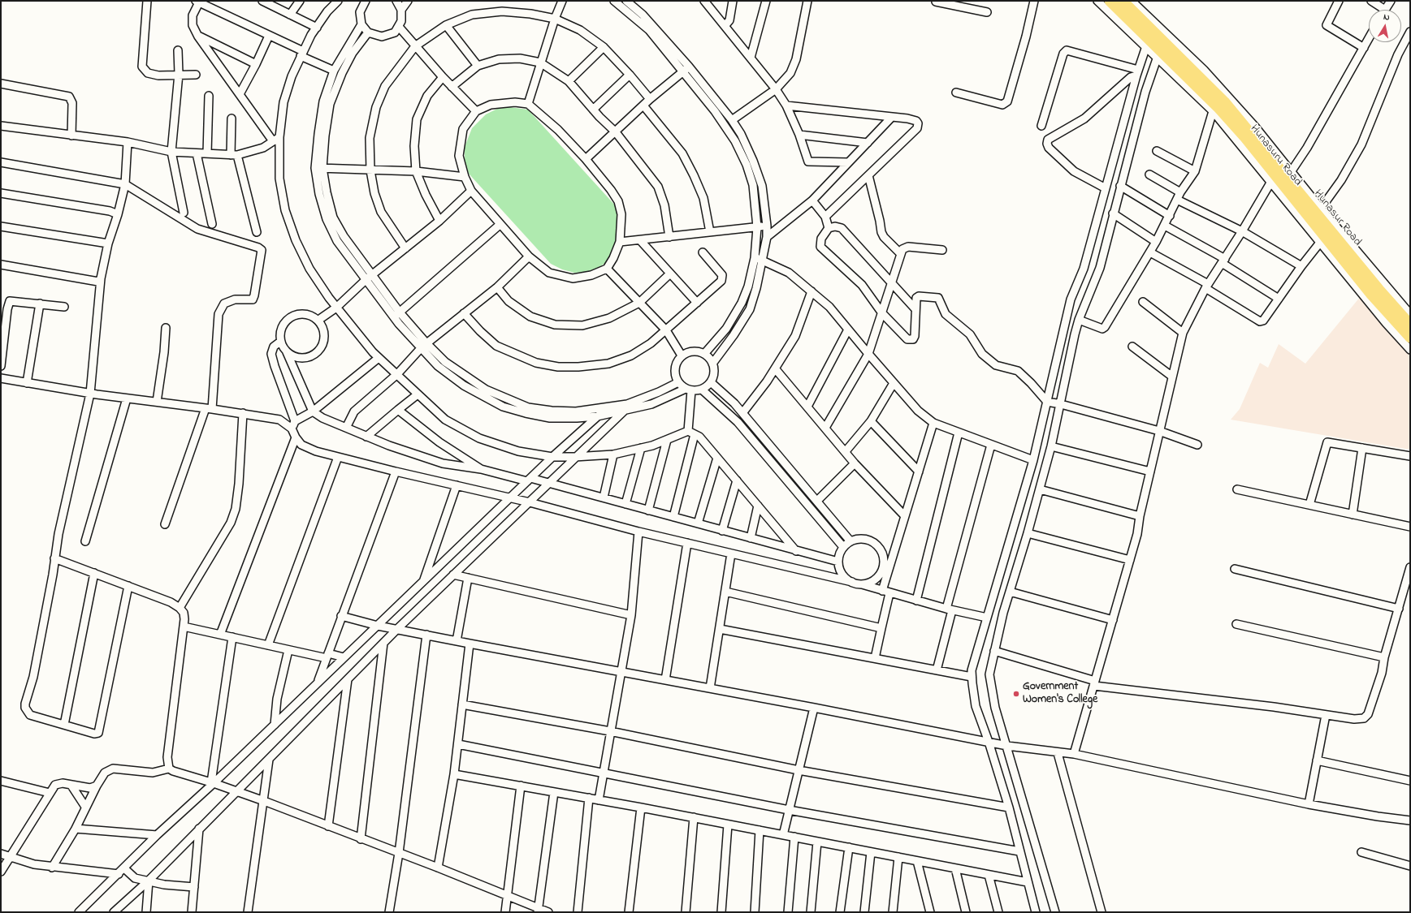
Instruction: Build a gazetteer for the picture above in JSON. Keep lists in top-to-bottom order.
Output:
{
  "streets": {
    "highway": ["Hunasuru Road", "Hunasur Road"]
  },
  "crossings": [
    ["Hunasuru Road", "Hunasur Road"]
  ],
  "places": ["Government Women's College"],
  "north": "top"
}
